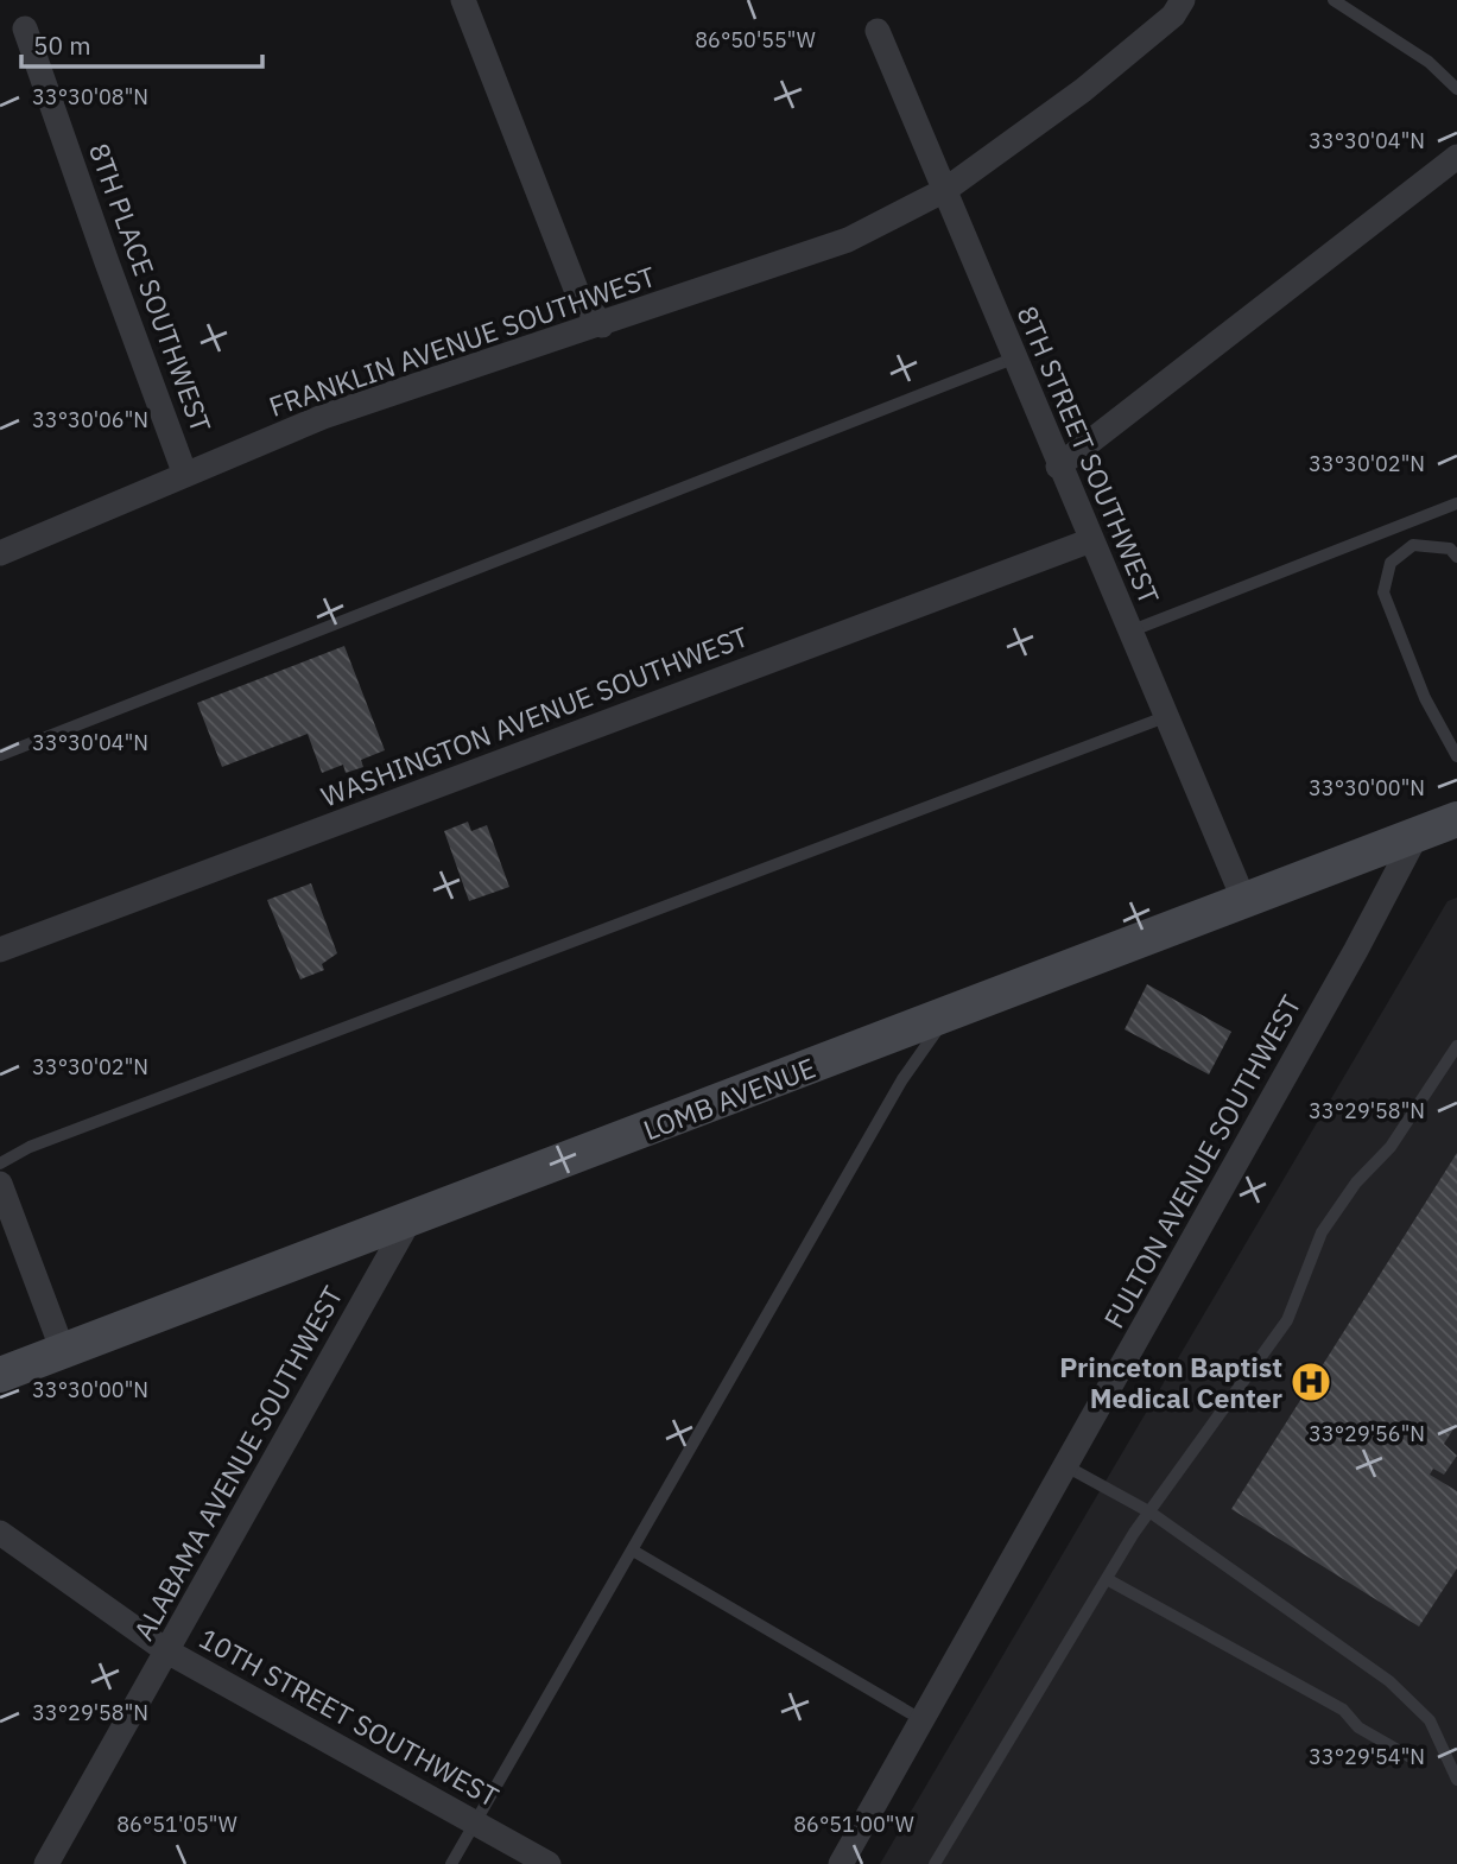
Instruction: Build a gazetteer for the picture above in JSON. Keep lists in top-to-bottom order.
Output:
{
  "streets": {
    "main road": ["LOMB AVENUE"],
    "street": [
      "8TH PLACE SOUTHWEST",
      "FRANKLIN AVENUE SOUTHWEST",
      "8TH STREET SOUTHWEST",
      "WASHINGTON AVENUE SOUTHWEST",
      "FULTON AVENUE SOUTHWEST",
      "ALABAMA AVENUE SOUTHWEST",
      "10TH STREET SOUTHWEST"
    ]
  },
  "crossings": [
    ["8TH PLACE SOUTHWEST", "FRANKLIN AVENUE SOUTHWEST"],
    ["FRANKLIN AVENUE SOUTHWEST", "8TH STREET SOUTHWEST"],
    ["8TH STREET SOUTHWEST", "WASHINGTON AVENUE SOUTHWEST"],
    ["8TH STREET SOUTHWEST", "LOMB AVENUE"],
    ["LOMB AVENUE", "FULTON AVENUE SOUTHWEST"],
    ["LOMB AVENUE", "ALABAMA AVENUE SOUTHWEST"],
    ["ALABAMA AVENUE SOUTHWEST", "10TH STREET SOUTHWEST"]
  ],
  "places": {
    "hospital": ["Princeton Baptist Medical Center"]
  },
  "scale_bar": "50 m",
  "coordinates": [
    "86°50'55\"W",
    "33°30'08\"N",
    "33°30'04\"N",
    "33°30'06\"N",
    "33°30'02\"N",
    "33°30'00\"N",
    "33°29'58\"N",
    "33°29'56\"N",
    "33°29'54\"N",
    "86°51'05\"W",
    "86°51'00\"W"
  ]
}
